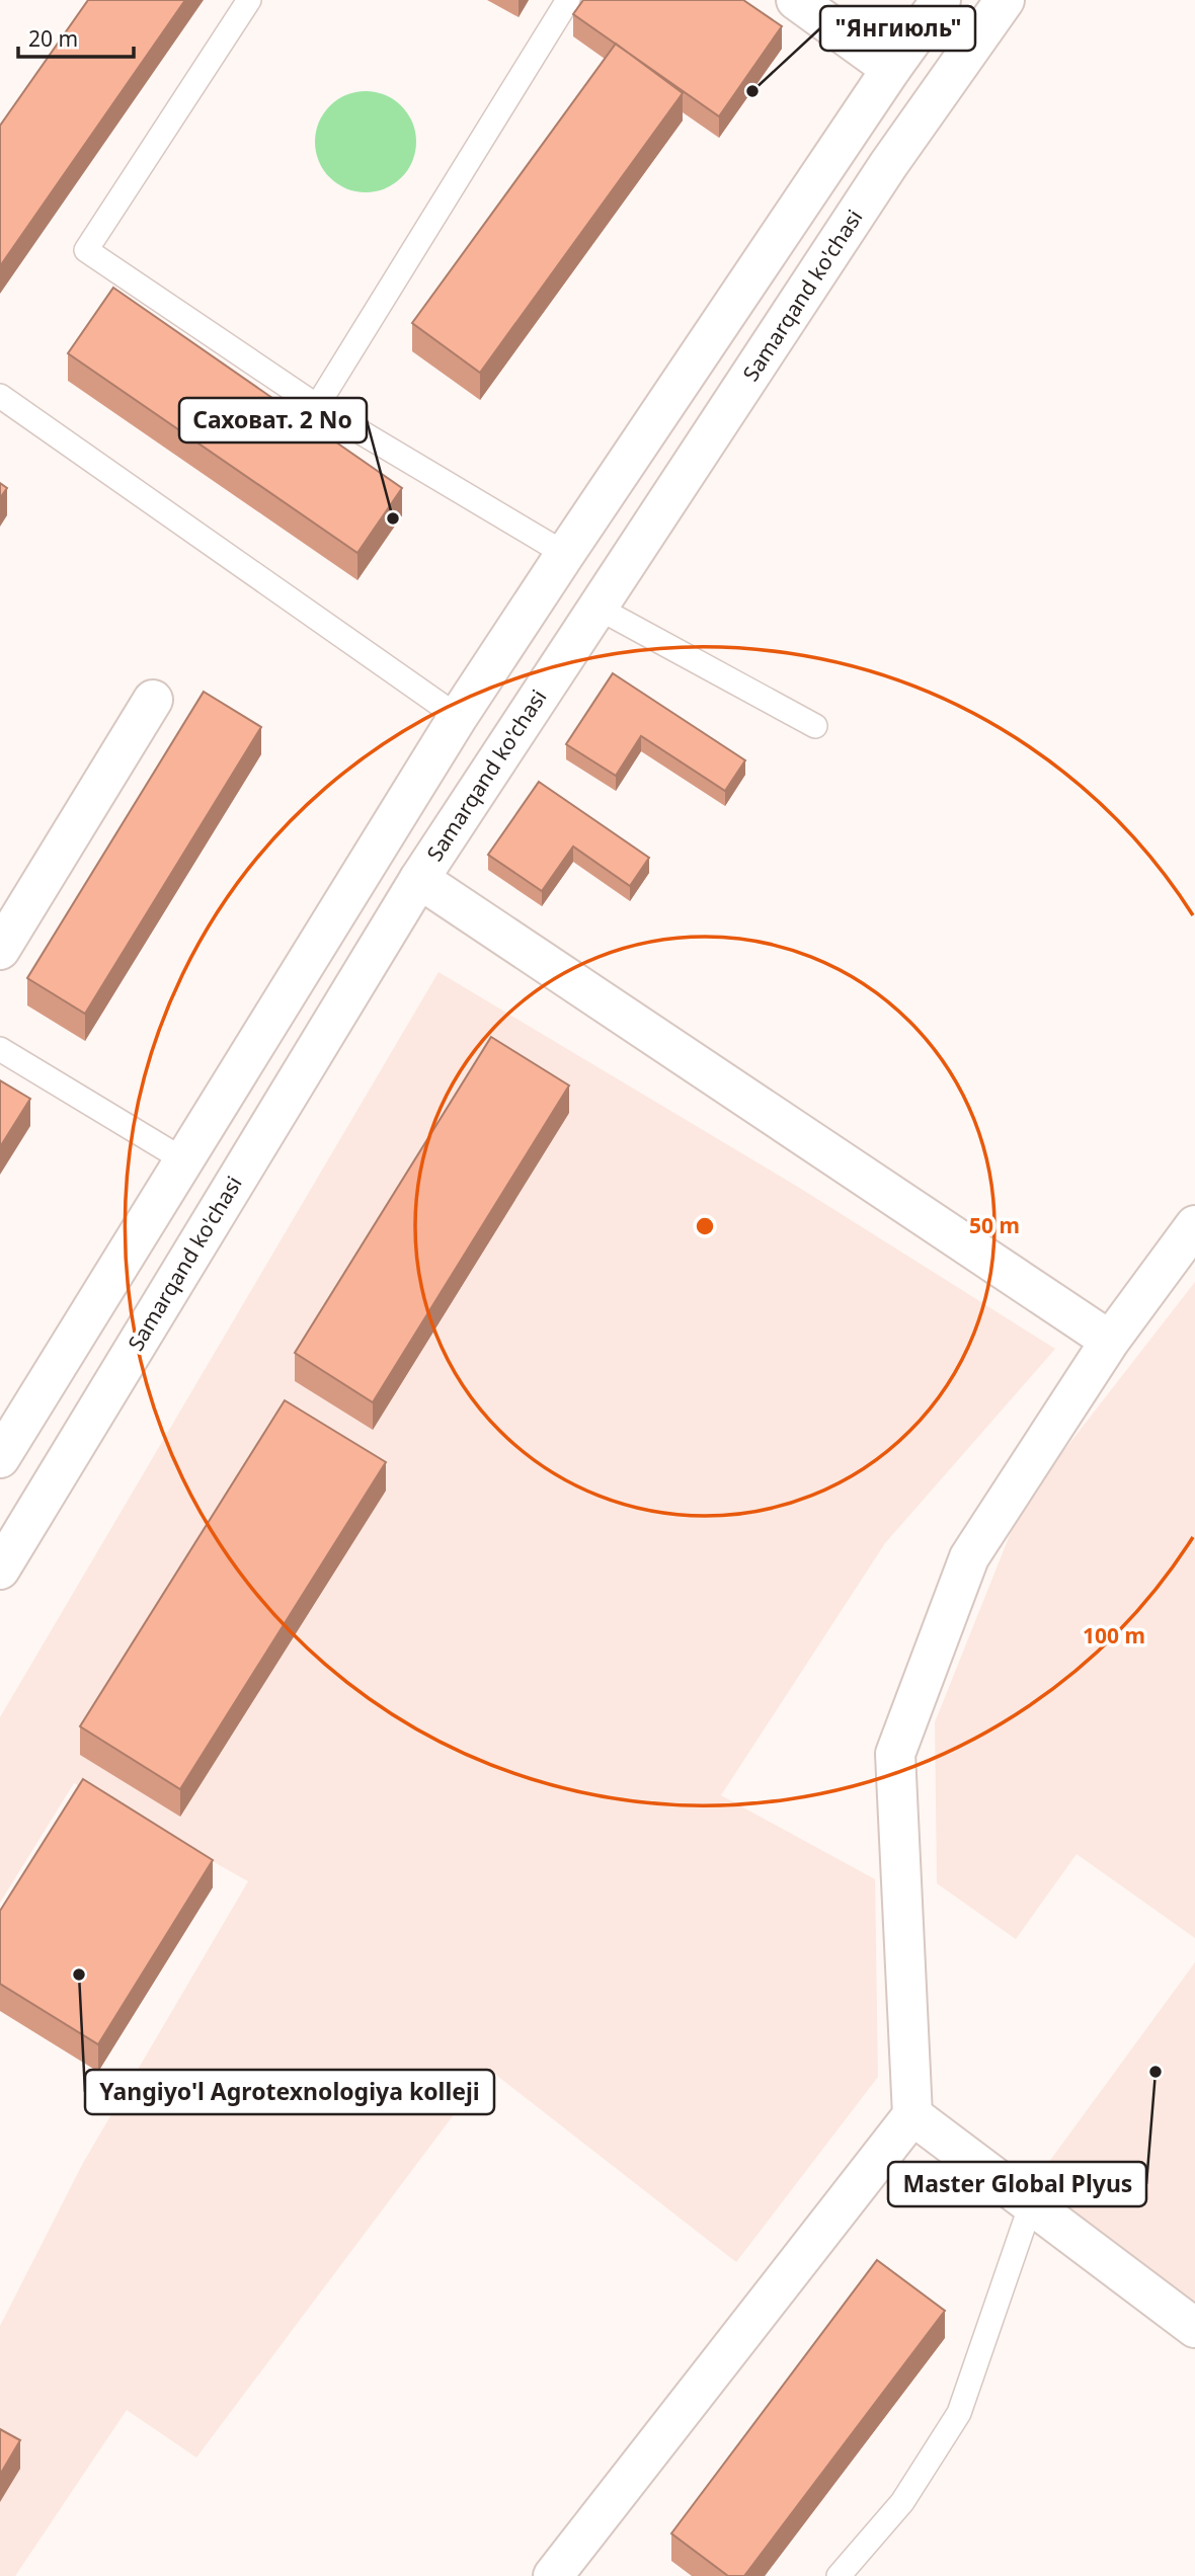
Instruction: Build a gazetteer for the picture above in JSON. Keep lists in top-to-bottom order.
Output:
{
  "streets": {
    "main road": ["Samarqand ko'chasi"]
  },
  "places": [
    "\"Янгиюль\"",
    "Саховат. 2 No",
    "Yangiyo'l Agrotexnologiya kolleji",
    "Master Global Plyus"
  ],
  "scale_bar": "20 m",
  "rings": ["50 m", "100 m"]
}
